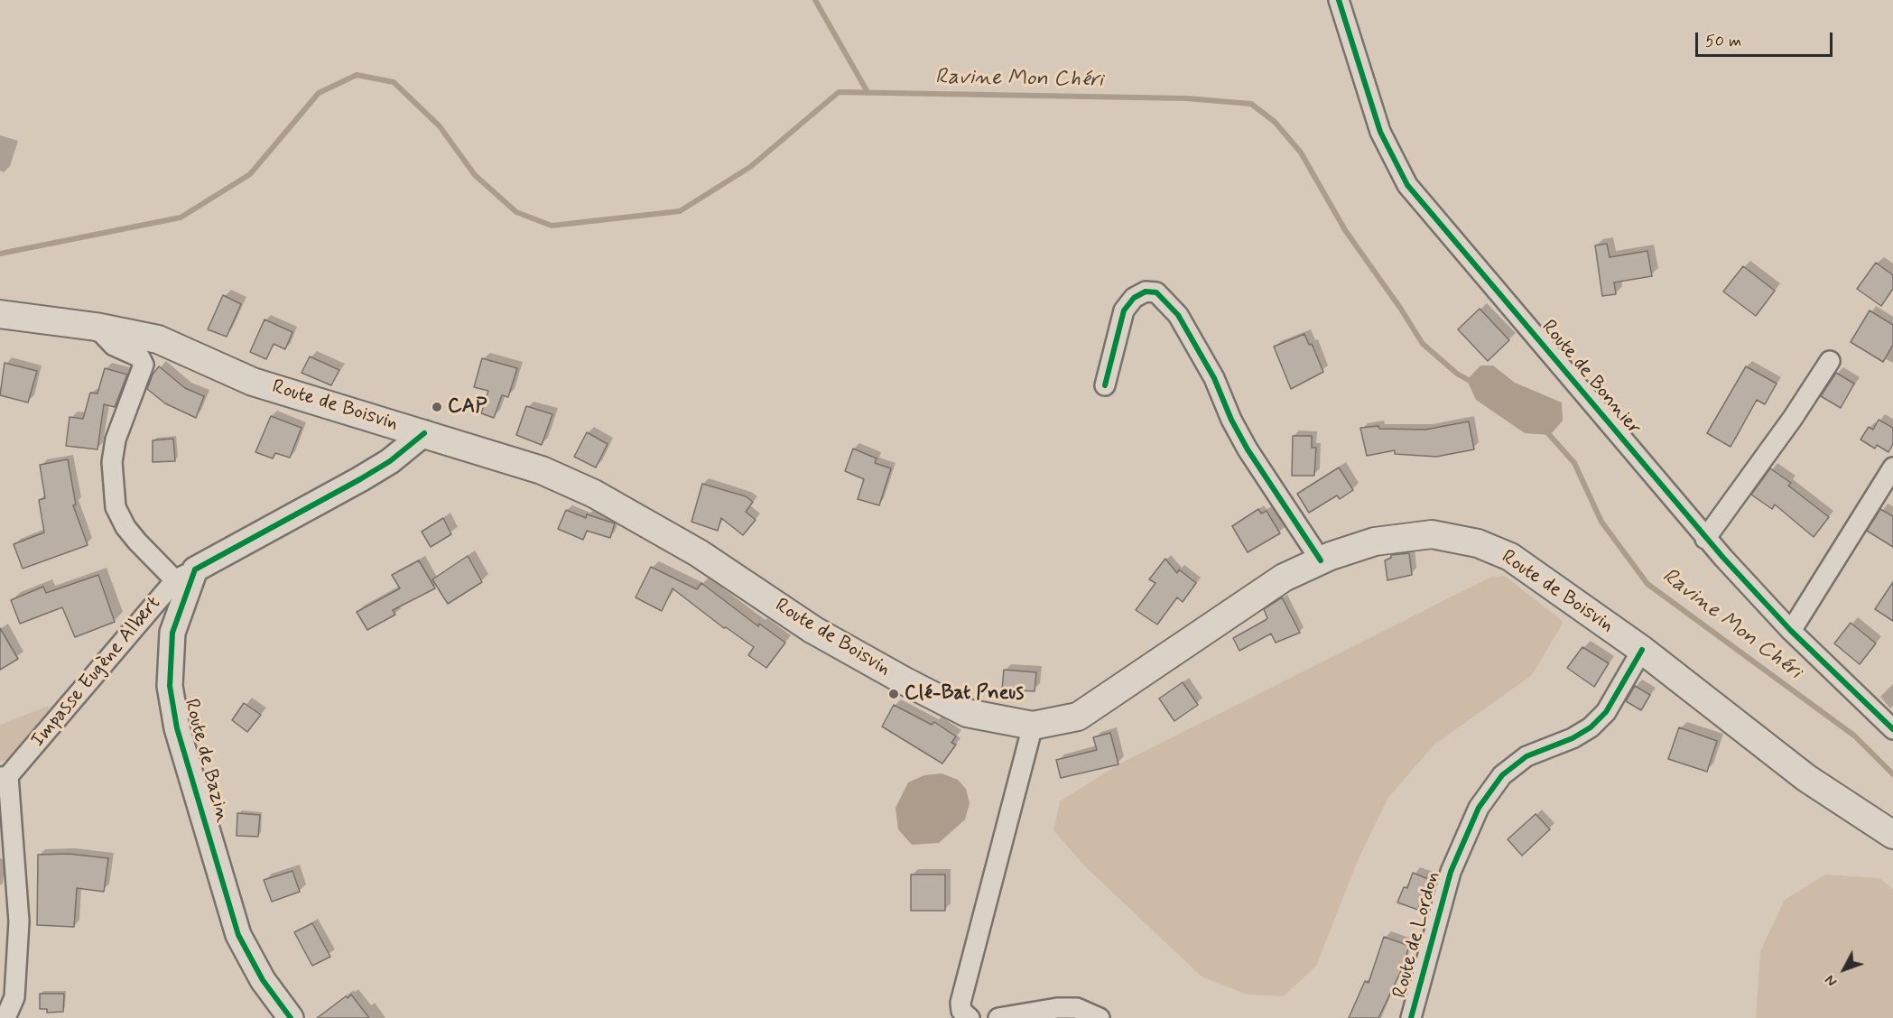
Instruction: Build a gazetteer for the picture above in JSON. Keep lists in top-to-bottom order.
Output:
{
  "streets": {
    "main road": ["Route de Boisvin"],
    "street": [
      "Route de Bonnier",
      "Impasse Eugène Albert",
      "Route de Bazin",
      "Route de Lordon"
    ]
  },
  "crossings": [
    ["Route de Boisvin", "Route de Lordon"],
    ["Impasse Eugène Albert", "Route de Bazin"]
  ],
  "water": ["Ravine Mon Chéri"],
  "places": ["CAP", "Clé-Bat Pneus"],
  "scale_bar": "50 m",
  "north": "bottom left"
}
